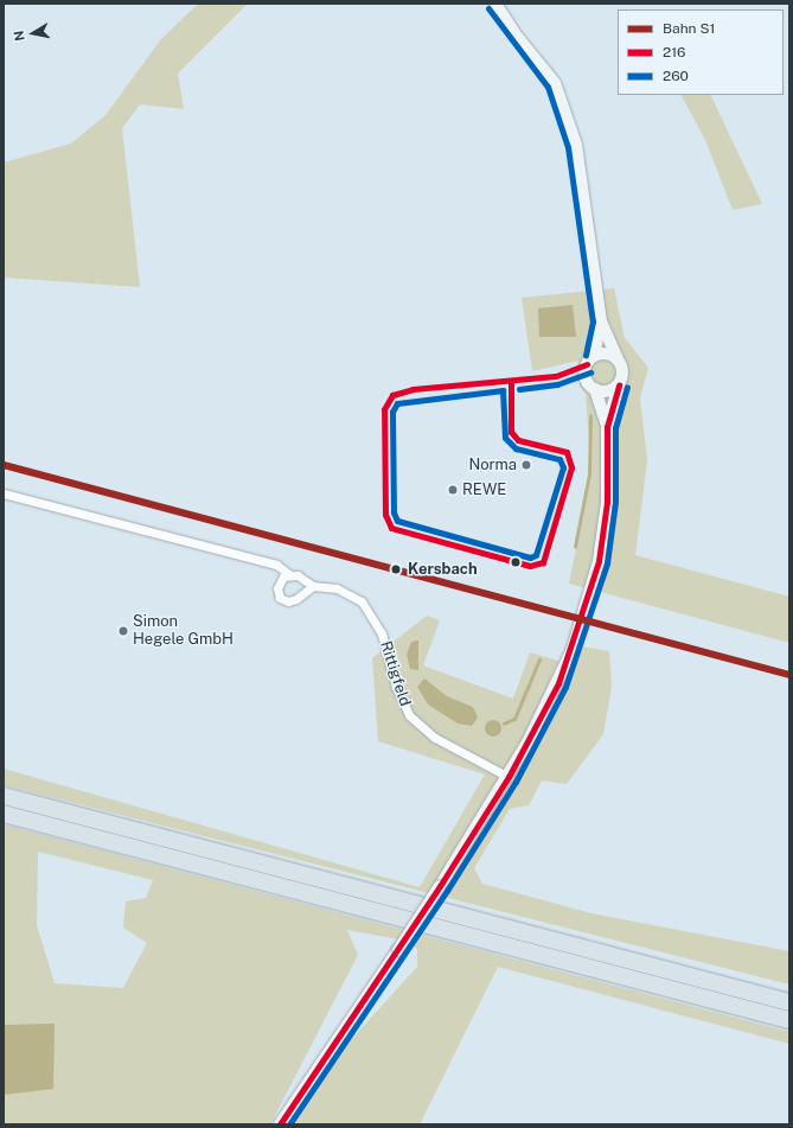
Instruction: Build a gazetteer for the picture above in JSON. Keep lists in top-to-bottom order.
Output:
{
  "streets": {
    "street": ["Rittigfeld"]
  },
  "places": [
    "Norma",
    "REWE",
    "Kersbach",
    "Simon Hegele GmbH"
  ],
  "lines": ["transit line 260", "transit line 216", "rail line S1"],
  "legend": ["Bahn S1", "216", "260"],
  "north": "left"
}
